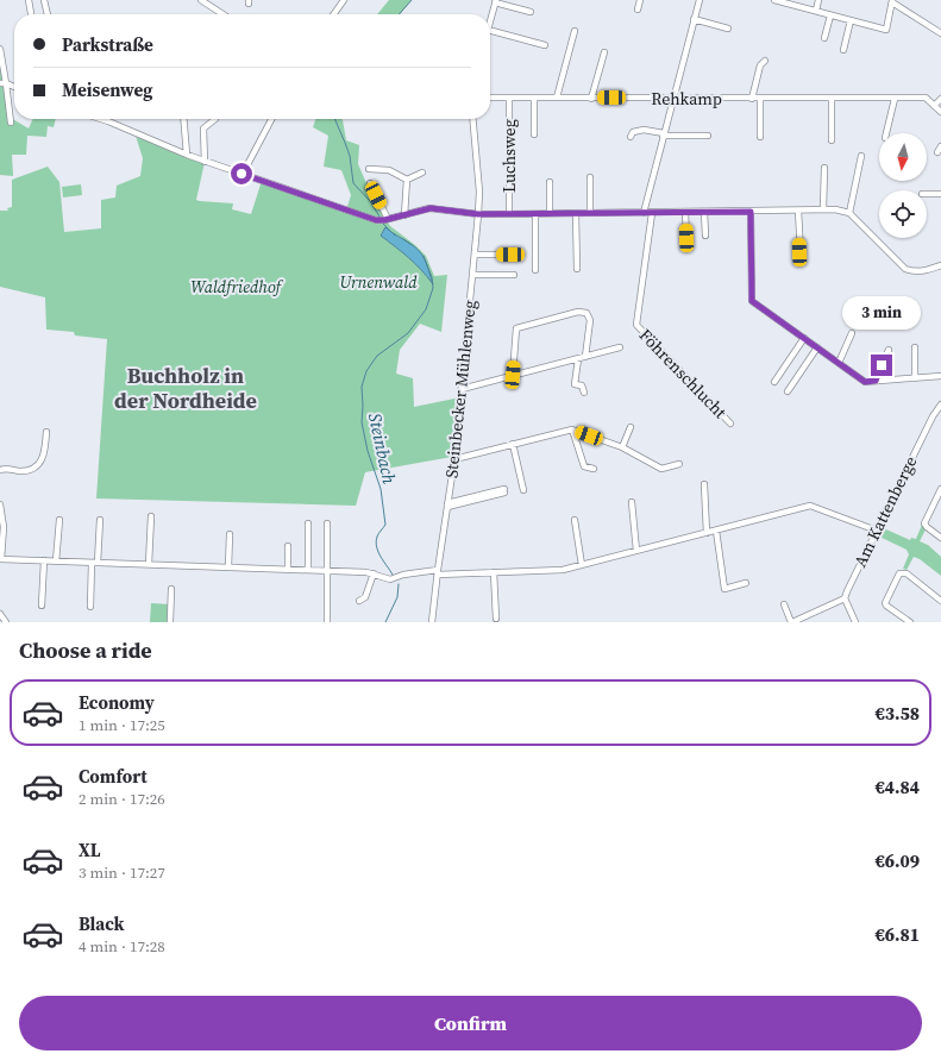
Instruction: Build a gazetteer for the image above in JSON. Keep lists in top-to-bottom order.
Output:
{
  "streets": {
    "street": [
      "Rehkamp",
      "Luchsweg",
      "Föhrenschlucht",
      "Steinbecker Mühlenweg",
      "Am Kattenberge"
    ]
  },
  "crossings": [
    ["Rehkamp", "Luchsweg"]
  ],
  "districts": ["Buchholz in der Nordheide"],
  "water": ["Steinbach"],
  "parks": ["Urnenwald", "Waldfriedhof"],
  "north": "bottom",
  "page": {
    "banner": ["Parkstraße", "Meisenweg"],
    "bubble": "3 min",
    "heading": "Choose a ride",
    "list": [
      {
        "name": "Economy",
        "note": "1 min · 17:25",
        "value": "€3.58"
      },
      {
        "name": "Comfort",
        "note": "2 min · 17:26",
        "value": "€4.84"
      },
      {
        "name": "XL",
        "note": "3 min · 17:27",
        "value": "€6.09"
      },
      {
        "name": "Black",
        "note": "4 min · 17:28",
        "value": "€6.81"
      }
    ],
    "buttons": "Confirm"
  }
}
